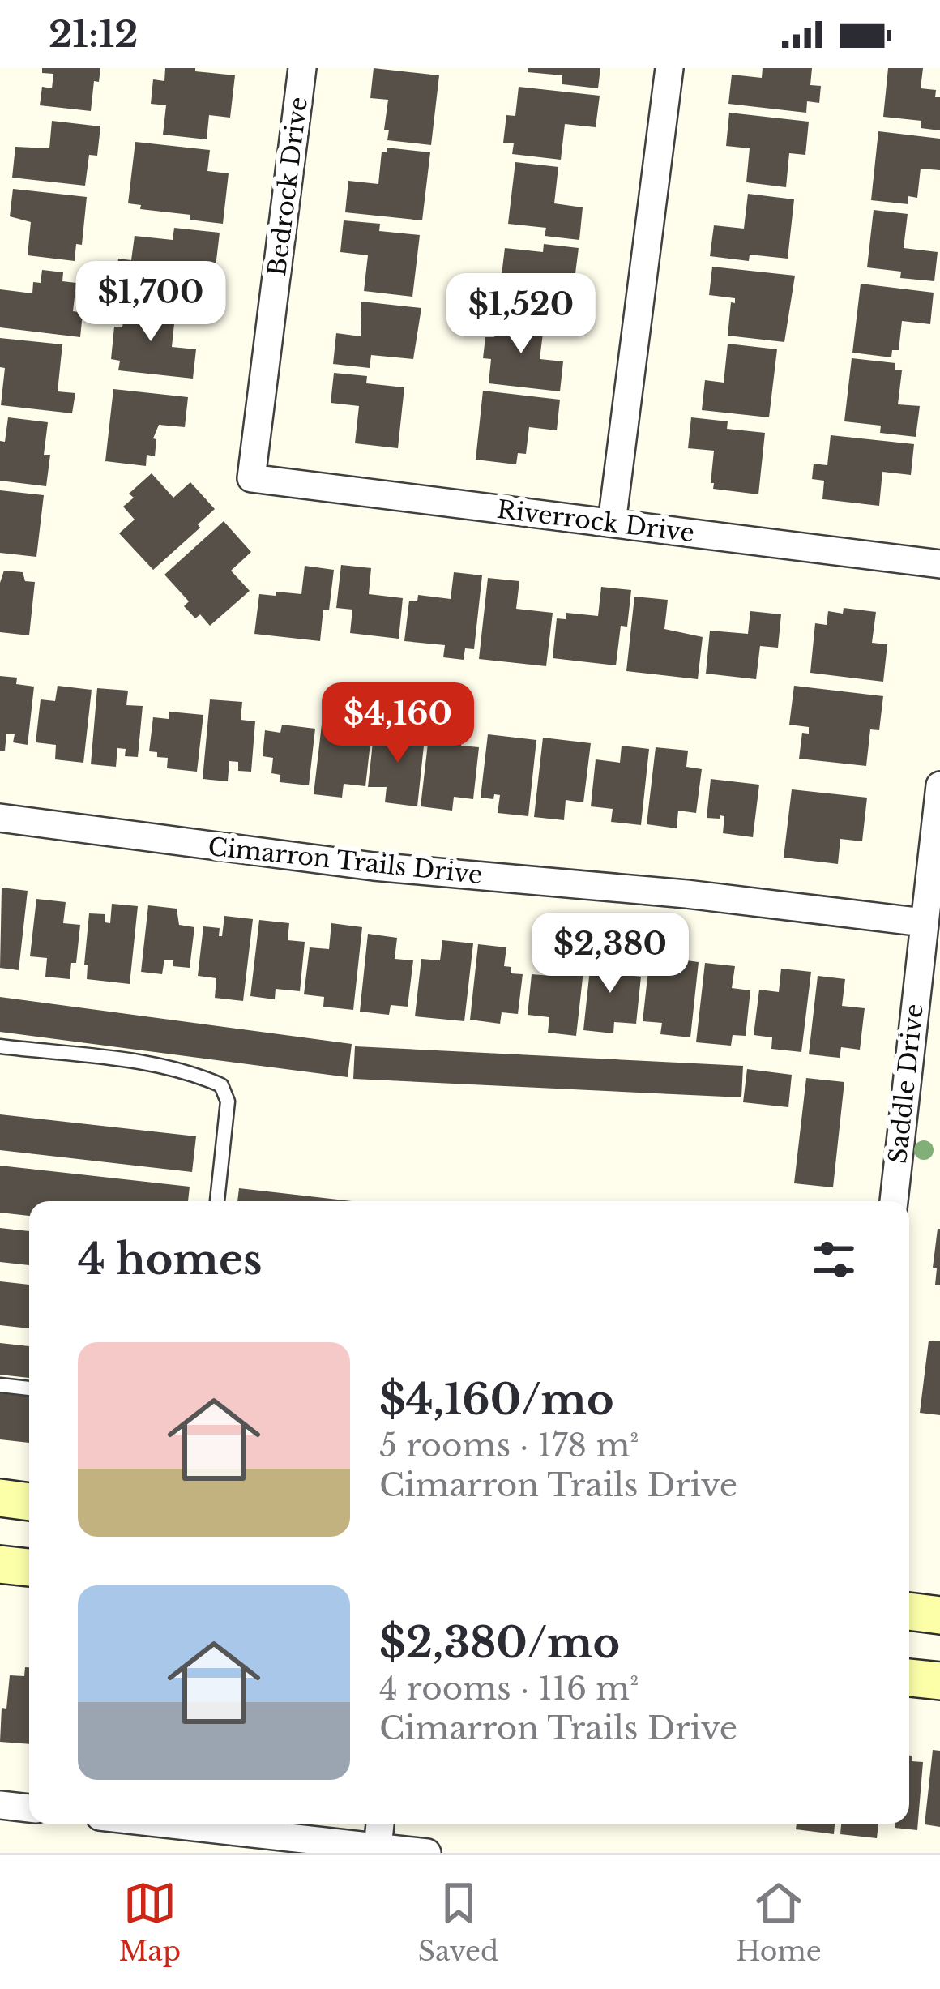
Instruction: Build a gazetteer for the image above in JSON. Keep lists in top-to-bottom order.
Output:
{
  "streets": {
    "street": [
      "Bedrock Drive",
      "Riverrock Drive",
      "Cimarron Trails Drive",
      "Saddle Drive"
    ]
  },
  "crossings": [
    ["Bedrock Drive", "Riverrock Drive"],
    ["Cimarron Trails Drive", "Saddle Drive"]
  ],
  "page": {
    "status": "21:12",
    "price": [
      "$1,700",
      "$1,520",
      "$4,160",
      "$2,380"
    ],
    "heading": "4 homes",
    "list": [
      {
        "name": "$4,160/mo",
        "note": "5 rooms · 178 m² · Cimarron Trails Drive"
      },
      {
        "name": "$2,380/mo",
        "note": "4 rooms · 116 m² · Cimarron Trails Drive"
      }
    ],
    "tabs": ["Map", "Saved", "Home"]
  }
}
